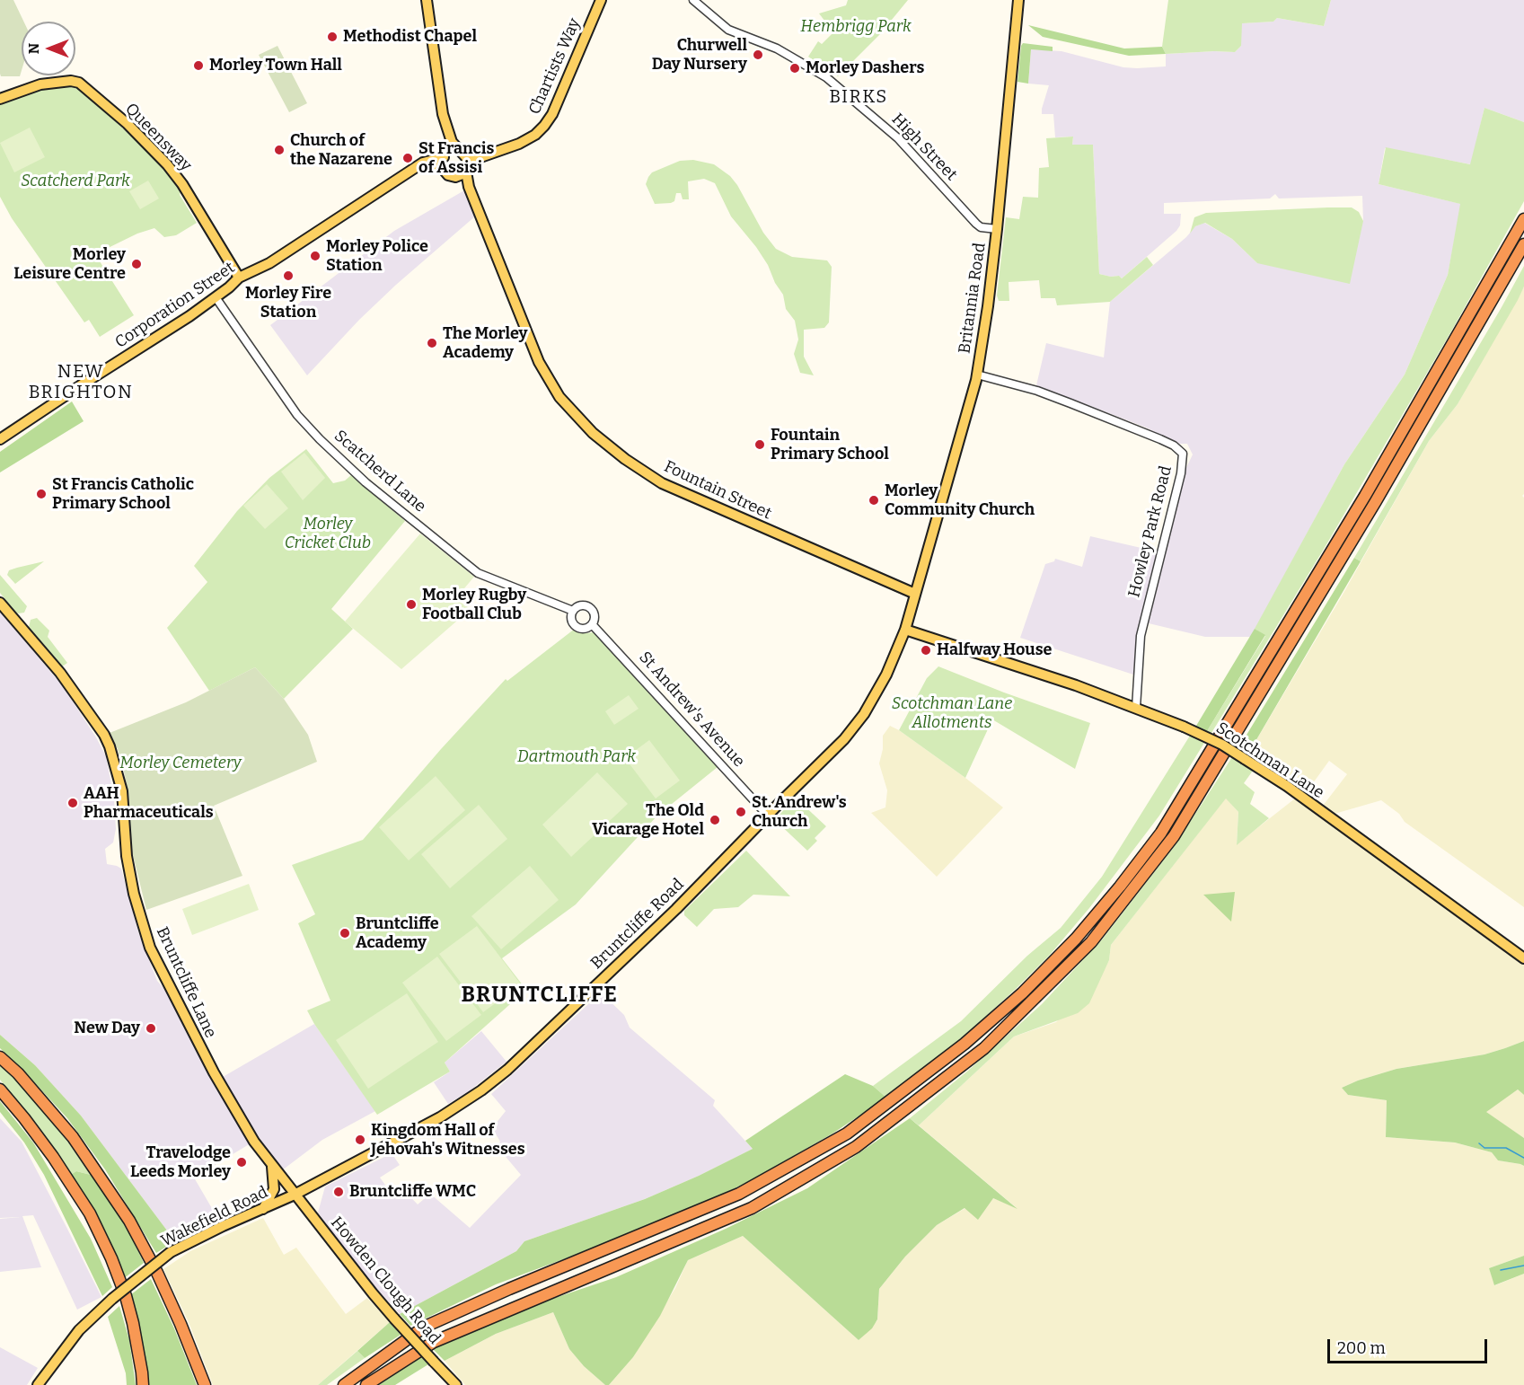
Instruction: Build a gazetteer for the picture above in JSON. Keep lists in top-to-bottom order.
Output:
{
  "streets": {
    "main road": [
      "Chartists Way",
      "Queensway",
      "Britannia Road",
      "Corporation Street",
      "Fountain Street",
      "Scotchman Lane",
      "Bruntcliffe Road",
      "Bruntcliffe Lane",
      "Wakefield Road",
      "Howden Clough Road"
    ],
    "street": [
      "High Street",
      "Scatcherd Lane",
      "Howley Park Road",
      "St Andrew's Avenue"
    ]
  },
  "crossings": [
    ["Chartists Way", "Corporation Street"],
    ["Chartists Way", "Fountain Street"],
    ["Queensway", "Corporation Street"],
    ["High Street", "Britannia Road"],
    ["Britannia Road", "Fountain Street"],
    ["Britannia Road", "Howley Park Road"],
    ["Britannia Road", "Bruntcliffe Road"],
    ["Corporation Street", "Scatcherd Lane"],
    ["Corporation Street", "Fountain Street"],
    ["Scatcherd Lane", "St Andrew's Avenue"],
    ["Fountain Street", "Bruntcliffe Road"],
    ["Howley Park Road", "Scotchman Lane"],
    ["St Andrew's Avenue", "Bruntcliffe Road"],
    ["Scotchman Lane", "Bruntcliffe Road"],
    ["Bruntcliffe Road", "Bruntcliffe Lane"],
    ["Bruntcliffe Road", "Wakefield Road"],
    ["Bruntcliffe Road", "Howden Clough Road"],
    ["Bruntcliffe Lane", "Wakefield Road"],
    ["Bruntcliffe Lane", "Howden Clough Road"],
    ["Wakefield Road", "Howden Clough Road"]
  ],
  "districts": ["BIRKS", "NEW BRIGHTON", "BRUNTCLIFFE"],
  "parks": [
    "Hembrigg Park",
    "Scatcherd Park",
    "Morley Cricket Club",
    "Scotchman Lane Allotments",
    "Dartmouth Park",
    "Morley Cemetery"
  ],
  "places": [
    "Methodist Chapel",
    "Churwell Day Nursery",
    "Morley Town Hall",
    "Morley Dashers",
    "Church of the Nazarene",
    "St Francis of Assisi",
    "Morley Police Station",
    "Morley Leisure Centre",
    "Morley Fire Station",
    "The Morley Academy",
    "Fountain Primary School",
    "St Francis Catholic Primary School",
    "Morley Community Church",
    "Morley Rugby Football Club",
    "Halfway House",
    "AAH Pharmaceuticals",
    "St. Andrew's Church",
    "The Old Vicarage Hotel",
    "Bruntcliffe Academy",
    "New Day",
    "Kingdom Hall of Jehovah's Witnesses",
    "Travelodge Leeds Morley",
    "Bruntcliffe WMC"
  ],
  "scale_bar": "200 m",
  "north": "left"
}
